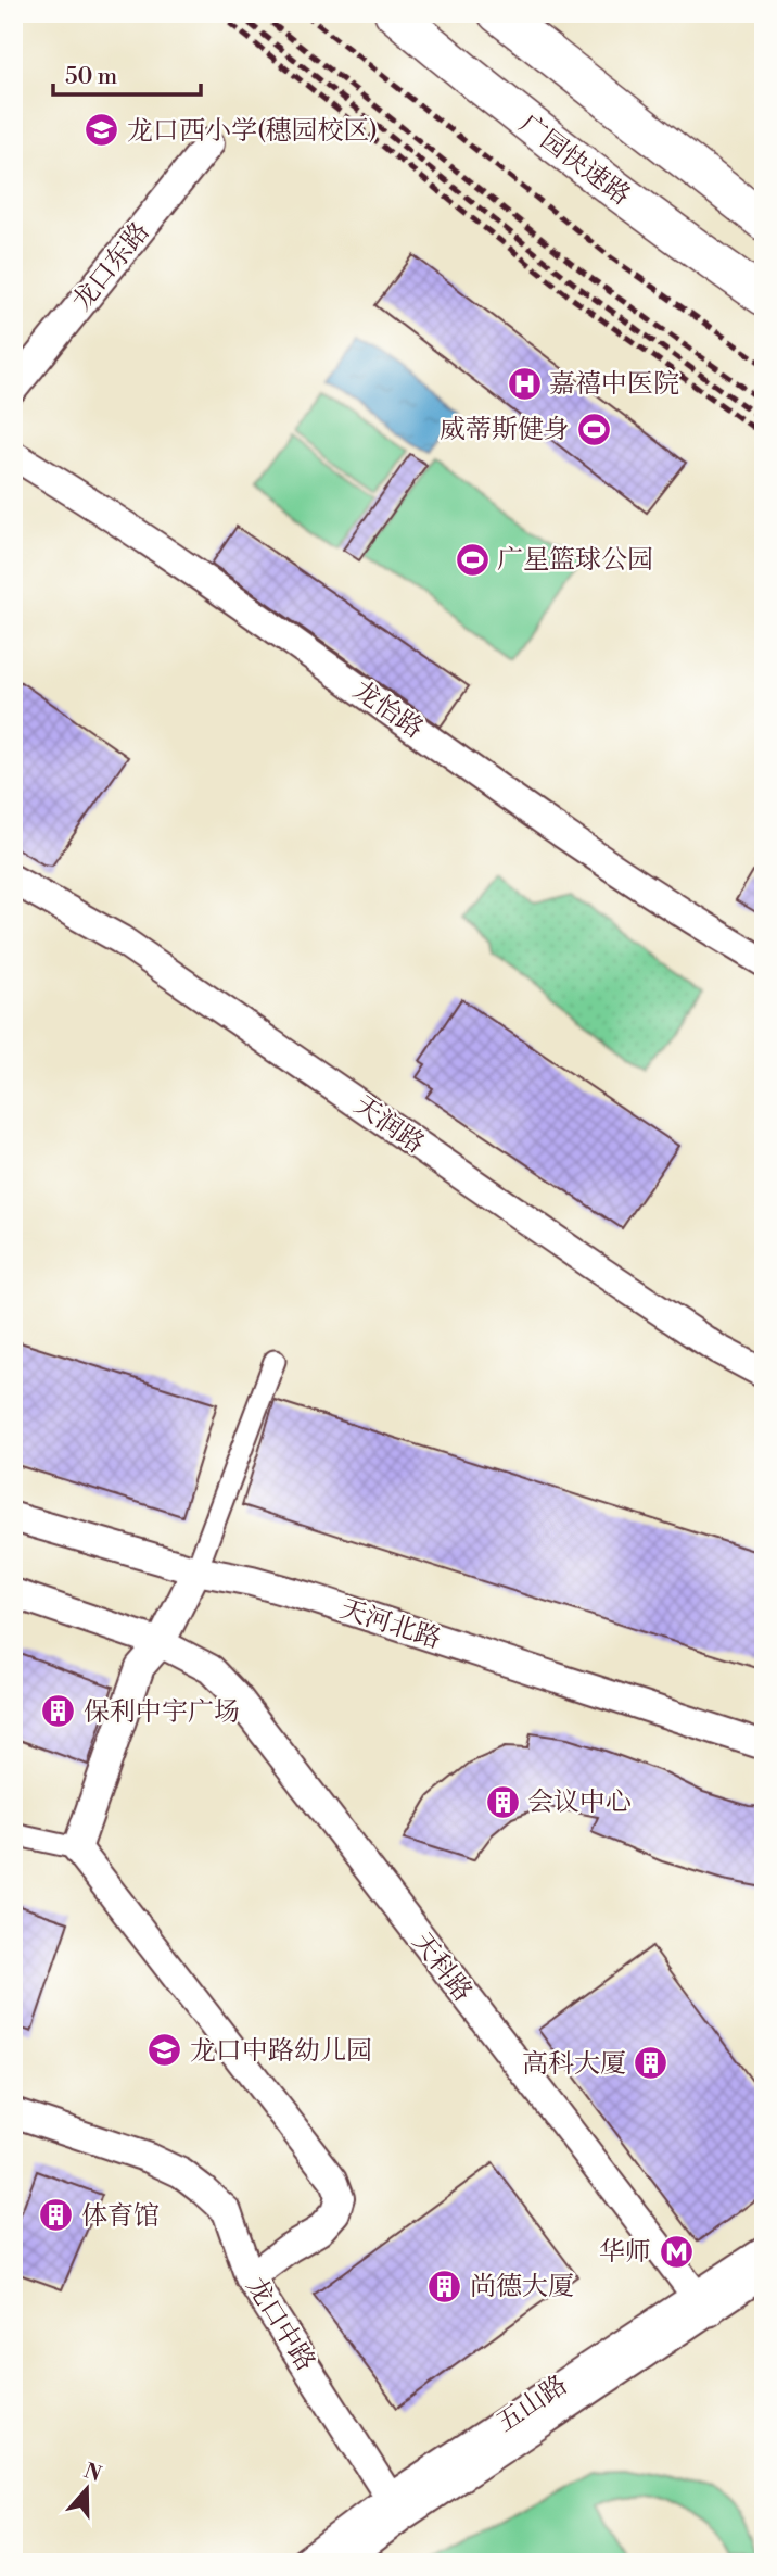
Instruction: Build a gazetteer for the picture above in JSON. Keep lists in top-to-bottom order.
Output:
{
  "streets": {
    "highway": ["广园快速路"],
    "street": [
      "龙口东路",
      "龙怡路",
      "天润路",
      "天河北路",
      "天科路",
      "龙口中路",
      "五山路"
    ]
  },
  "crossings": [
    ["天科路", "五山路"],
    ["龙口中路", "五山路"]
  ],
  "places": {
    "school or university": ["龙口西小学(穗园校区)", "龙口中路幼儿园"],
    "hospital": ["嘉禧中医院"],
    "sports": ["威蒂斯健身", "广星篮球公园"],
    "building": [
      "保利中宇广场",
      "会议中心",
      "高科大厦",
      "体育馆",
      "尚德大厦"
    ],
    "metro station": ["华师"]
  },
  "scale_bar": "50 m",
  "north": "top"
}
